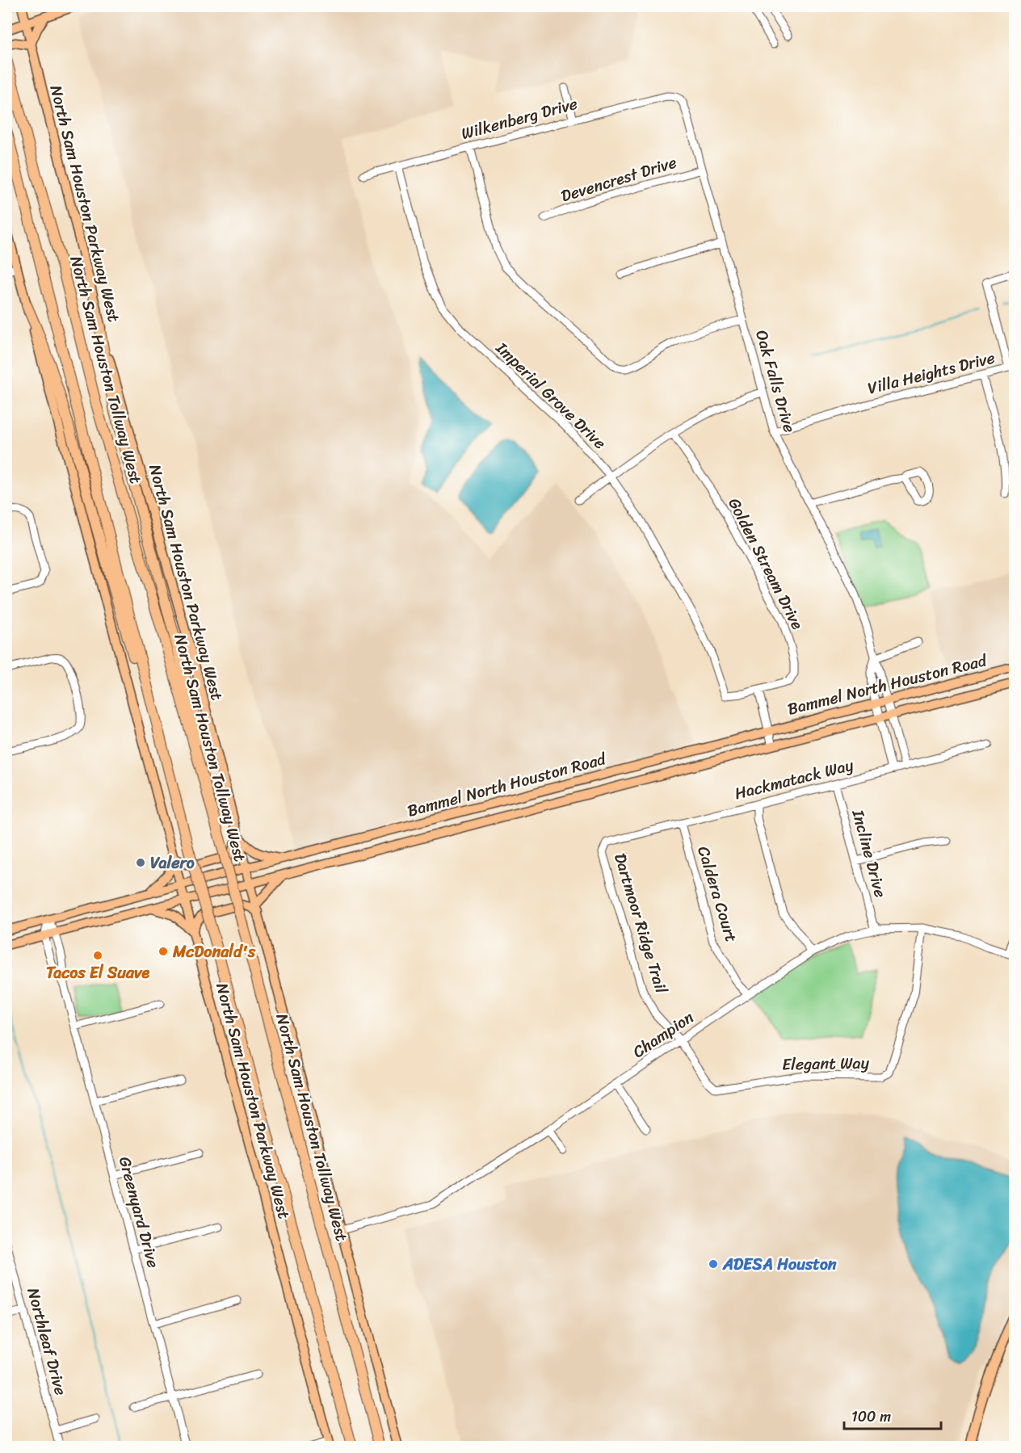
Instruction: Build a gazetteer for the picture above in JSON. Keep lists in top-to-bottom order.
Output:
{
  "streets": {
    "highway": ["North Sam Houston Tollway West"],
    "main road": ["North Sam Houston Parkway West", "Bammel North Houston Road"],
    "street": [
      "Wilkenberg Drive",
      "Devencrest Drive",
      "Villa Heights Drive",
      "Oak Falls Drive",
      "Imperial Grove Drive",
      "Golden Stream Drive",
      "Hackmatack Way",
      "Incline Drive",
      "Caldera Court",
      "Dartmoor Ridge Trail",
      "Champion",
      "Elegant Way",
      "Greenyard Drive",
      "Northleaf Drive"
    ]
  },
  "crossings": [
    ["Wilkenberg Drive", "Oak Falls Drive"],
    ["Wilkenberg Drive", "Imperial Grove Drive"],
    ["Devencrest Drive", "Oak Falls Drive"],
    ["North Sam Houston Parkway West", "Bammel North Houston Road"],
    ["North Sam Houston Parkway West", "Champion"],
    ["Villa Heights Drive", "Oak Falls Drive"],
    ["Oak Falls Drive", "Bammel North Houston Road"],
    ["Oak Falls Drive", "Hackmatack Way"],
    ["Imperial Grove Drive", "Golden Stream Drive"],
    ["Bammel North Houston Road", "Greenyard Drive"],
    ["Hackmatack Way", "Incline Drive"],
    ["Hackmatack Way", "Caldera Court"],
    ["Hackmatack Way", "Dartmoor Ridge Trail"],
    ["Incline Drive", "Champion"],
    ["Caldera Court", "Champion"],
    ["Dartmoor Ridge Trail", "Champion"],
    ["Dartmoor Ridge Trail", "Elegant Way"],
    ["Champion", "Elegant Way"]
  ],
  "places": [
    "Valero",
    "McDonald's",
    "Tacos El Suave",
    "ADESA Houston"
  ],
  "scale_bar": "100 m"
}
